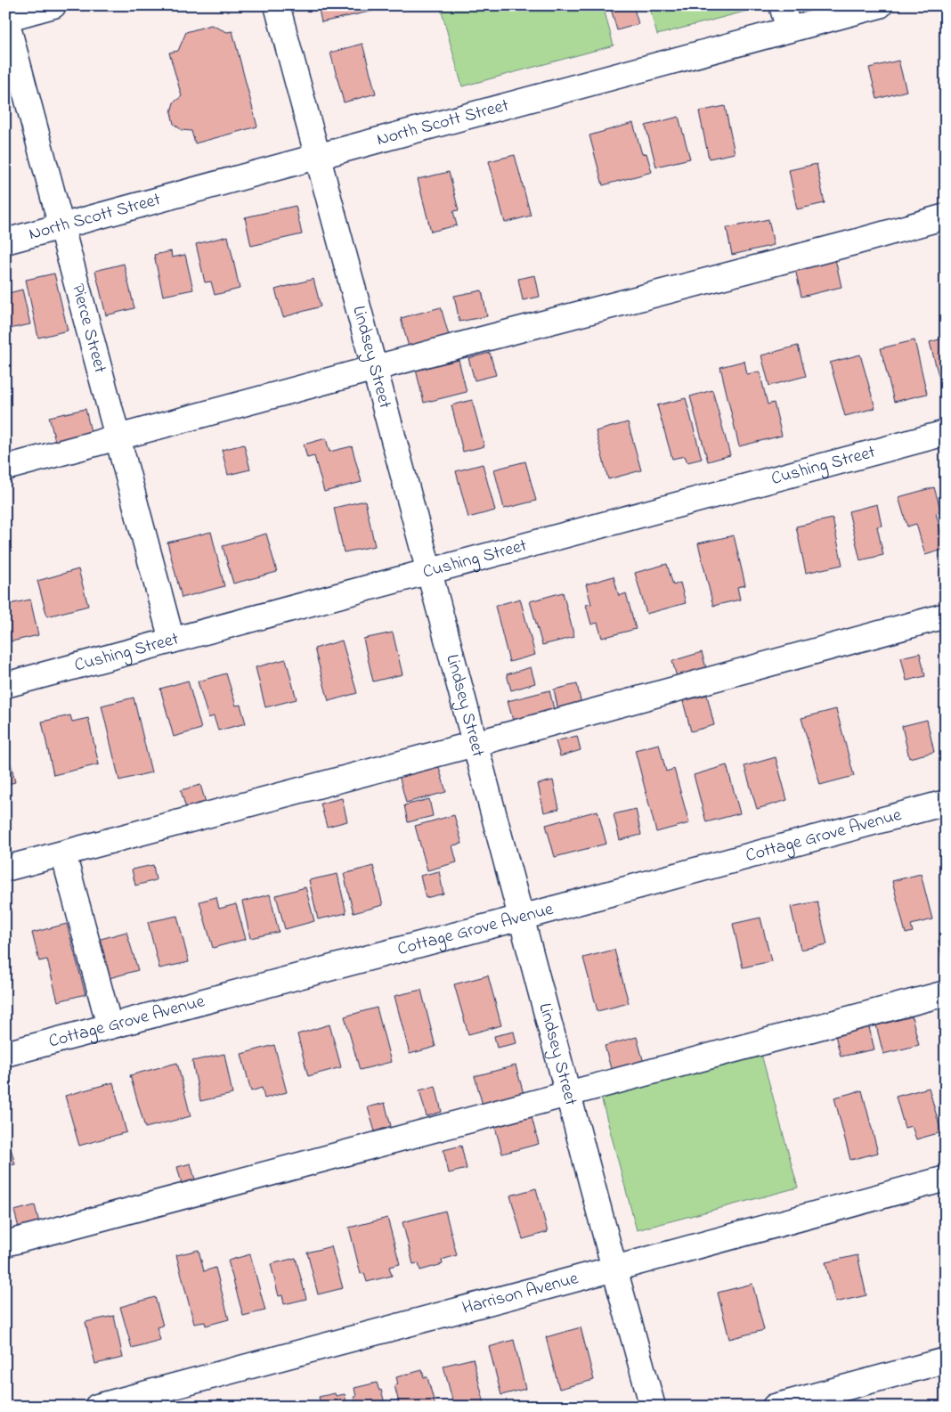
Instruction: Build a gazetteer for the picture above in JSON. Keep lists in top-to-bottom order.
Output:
{
  "streets": {
    "street": [
      "North Scott Street",
      "Pierce Street",
      "Lindsey Street",
      "Cushing Street",
      "Cottage Grove Avenue",
      "Harrison Avenue"
    ]
  },
  "crossings": [
    ["North Scott Street", "Pierce Street"],
    ["North Scott Street", "Lindsey Street"],
    ["Pierce Street", "Cushing Street"],
    ["Lindsey Street", "Cushing Street"],
    ["Lindsey Street", "Cottage Grove Avenue"],
    ["Lindsey Street", "Harrison Avenue"]
  ]
}
